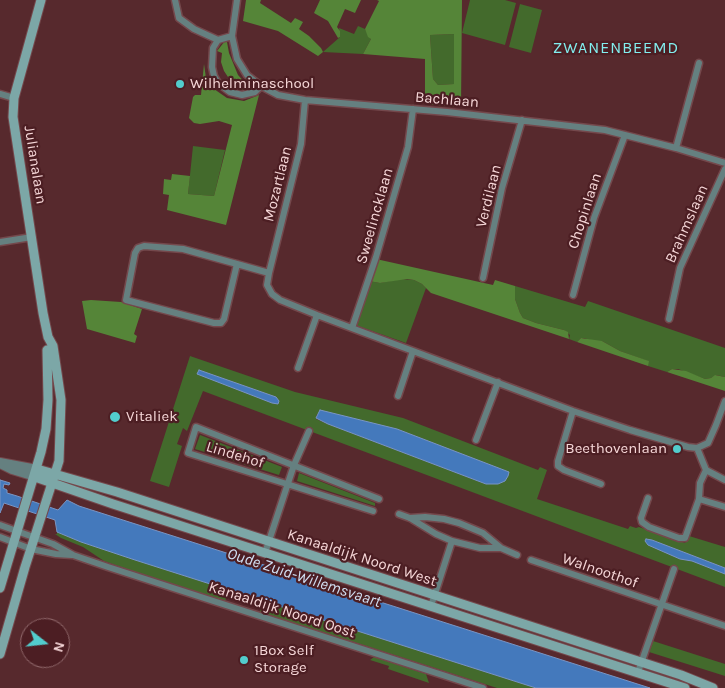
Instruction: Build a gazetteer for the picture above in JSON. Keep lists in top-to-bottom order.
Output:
{
  "streets": {
    "main road": ["Julianalaan", "Kanaaldijk Noord West"],
    "street": [
      "Bachlaan",
      "Mozartlaan",
      "Verdilaan",
      "Chopinlaan",
      "Sweelincklaan",
      "Brahmslaan",
      "Lindehof",
      "Walnoothof",
      "Kanaaldijk Noord Oost"
    ]
  },
  "crossings": [
    ["Bachlaan", "Mozartlaan"],
    ["Bachlaan", "Verdilaan"],
    ["Bachlaan", "Chopinlaan"],
    ["Bachlaan", "Sweelincklaan"],
    ["Julianalaan", "Kanaaldijk Noord West"],
    ["Julianalaan", "Kanaaldijk Noord Oost"]
  ],
  "districts": ["ZWANENBEEMD"],
  "water": ["Oude Zuid-Willemsvaart"],
  "places": [
    "Wilhelminaschool",
    "Vitaliek",
    "Beethovenlaan",
    "1Box Self Storage"
  ],
  "north": "right"
}
